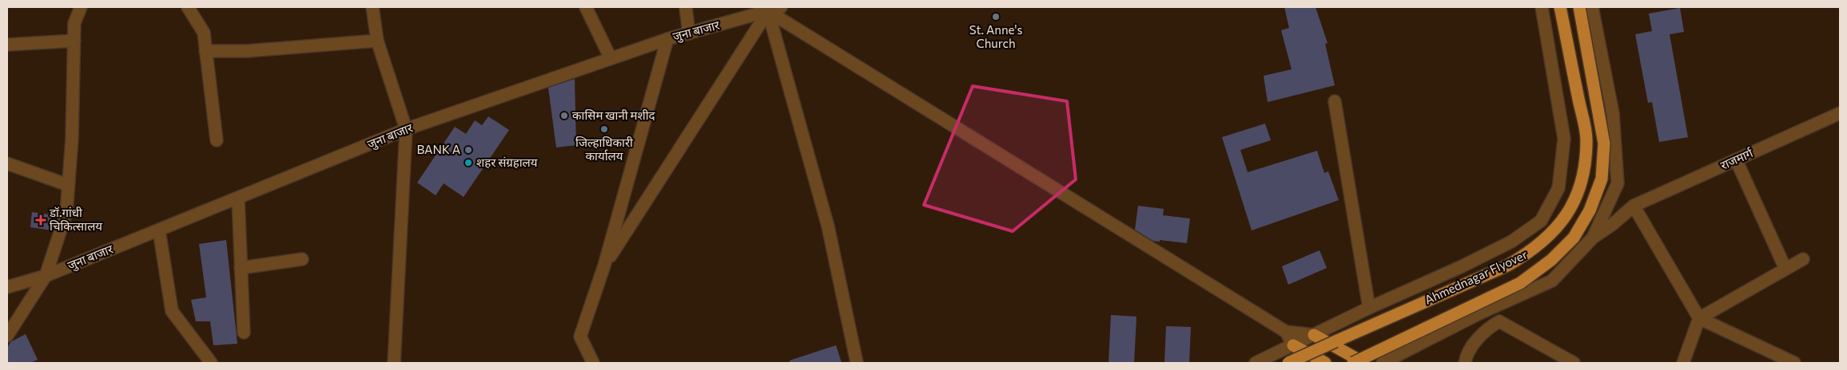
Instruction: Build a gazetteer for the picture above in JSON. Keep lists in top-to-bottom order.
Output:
{
  "streets": {
    "highway": ["Ahmednagar Flyover"],
    "street": ["जुना बाजार", "राजमार्ग"]
  },
  "places": {
    "other": [
      "St. Anne's Church",
      "कासिम खानी मशीद",
      "जिल्हाधिकारी कार्यालय",
      "BANK A",
      "शहर संग्रहालय"
    ],
    "health": ["डॉ.गांधी चिकित्सालय"]
  }
}
